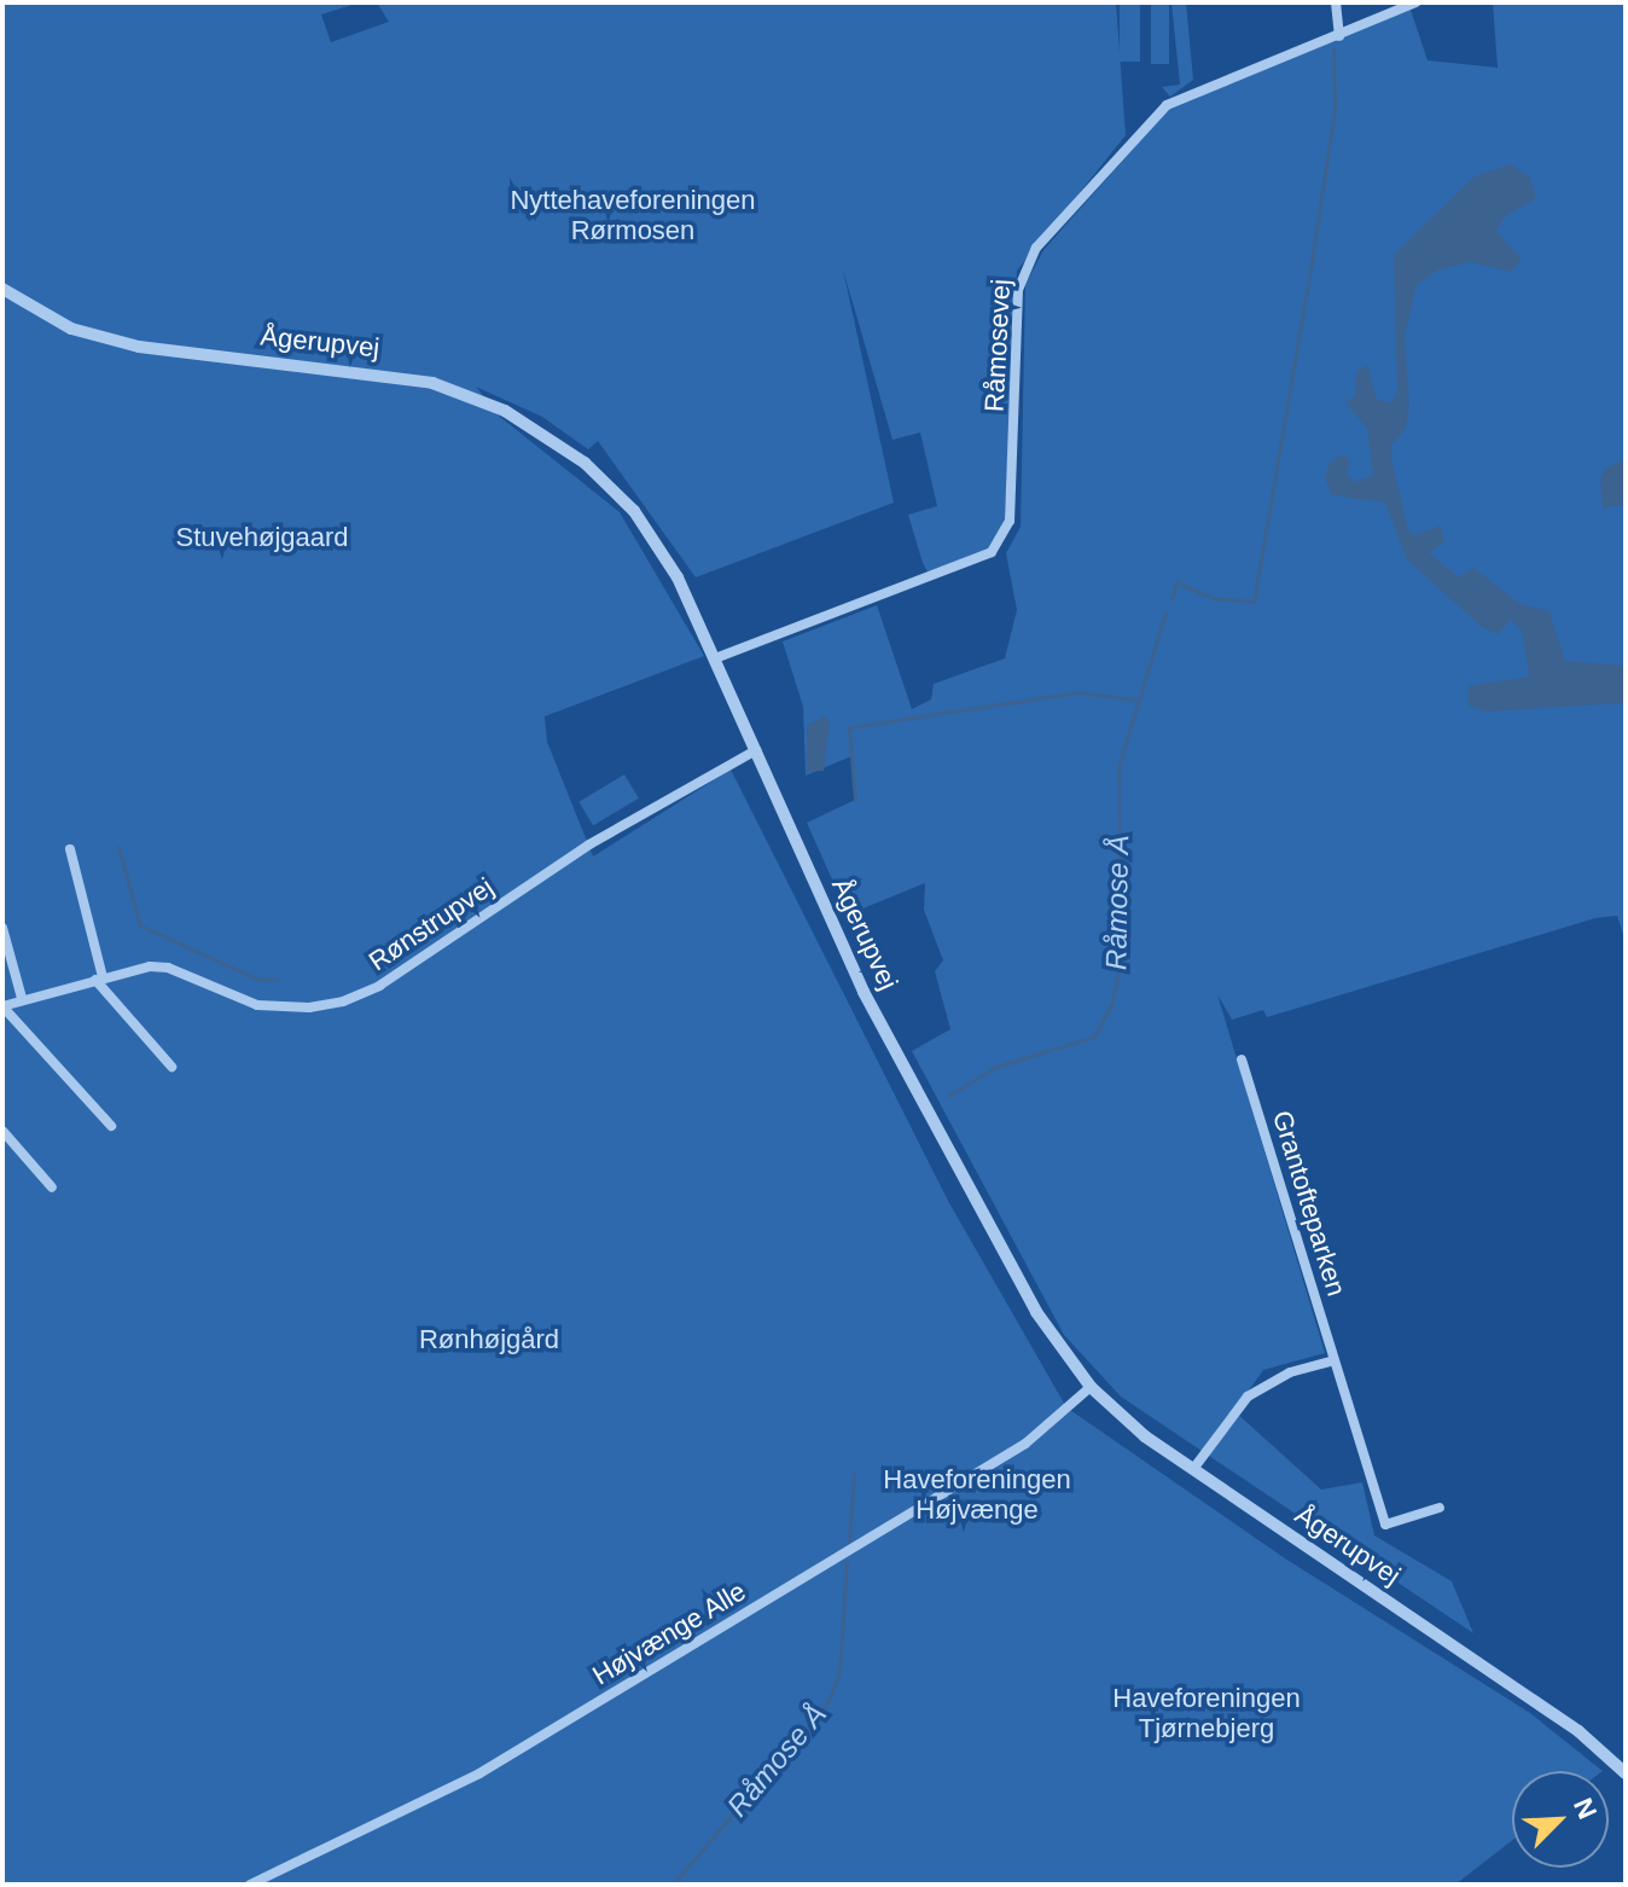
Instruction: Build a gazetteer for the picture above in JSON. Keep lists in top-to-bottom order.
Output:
{
  "streets": {
    "street": [
      "Ågerupvej",
      "Råmosevej",
      "Rønstrupvej",
      "Grantofteparken",
      "Højvænge Alle"
    ]
  },
  "crossings": [
    ["Ågerupvej", "Råmosevej"],
    ["Ågerupvej", "Rønstrupvej"],
    ["Ågerupvej", "Højvænge Alle"]
  ],
  "water": ["Råmose Å"],
  "parks": [
    "Nyttehaveforeningen Rørmosen",
    "Stuvehøjgaard",
    "Rønhøjgård",
    "Haveforeningen Højvænge",
    "Haveforeningen Tjørnebjerg"
  ],
  "north": "top right"
}
